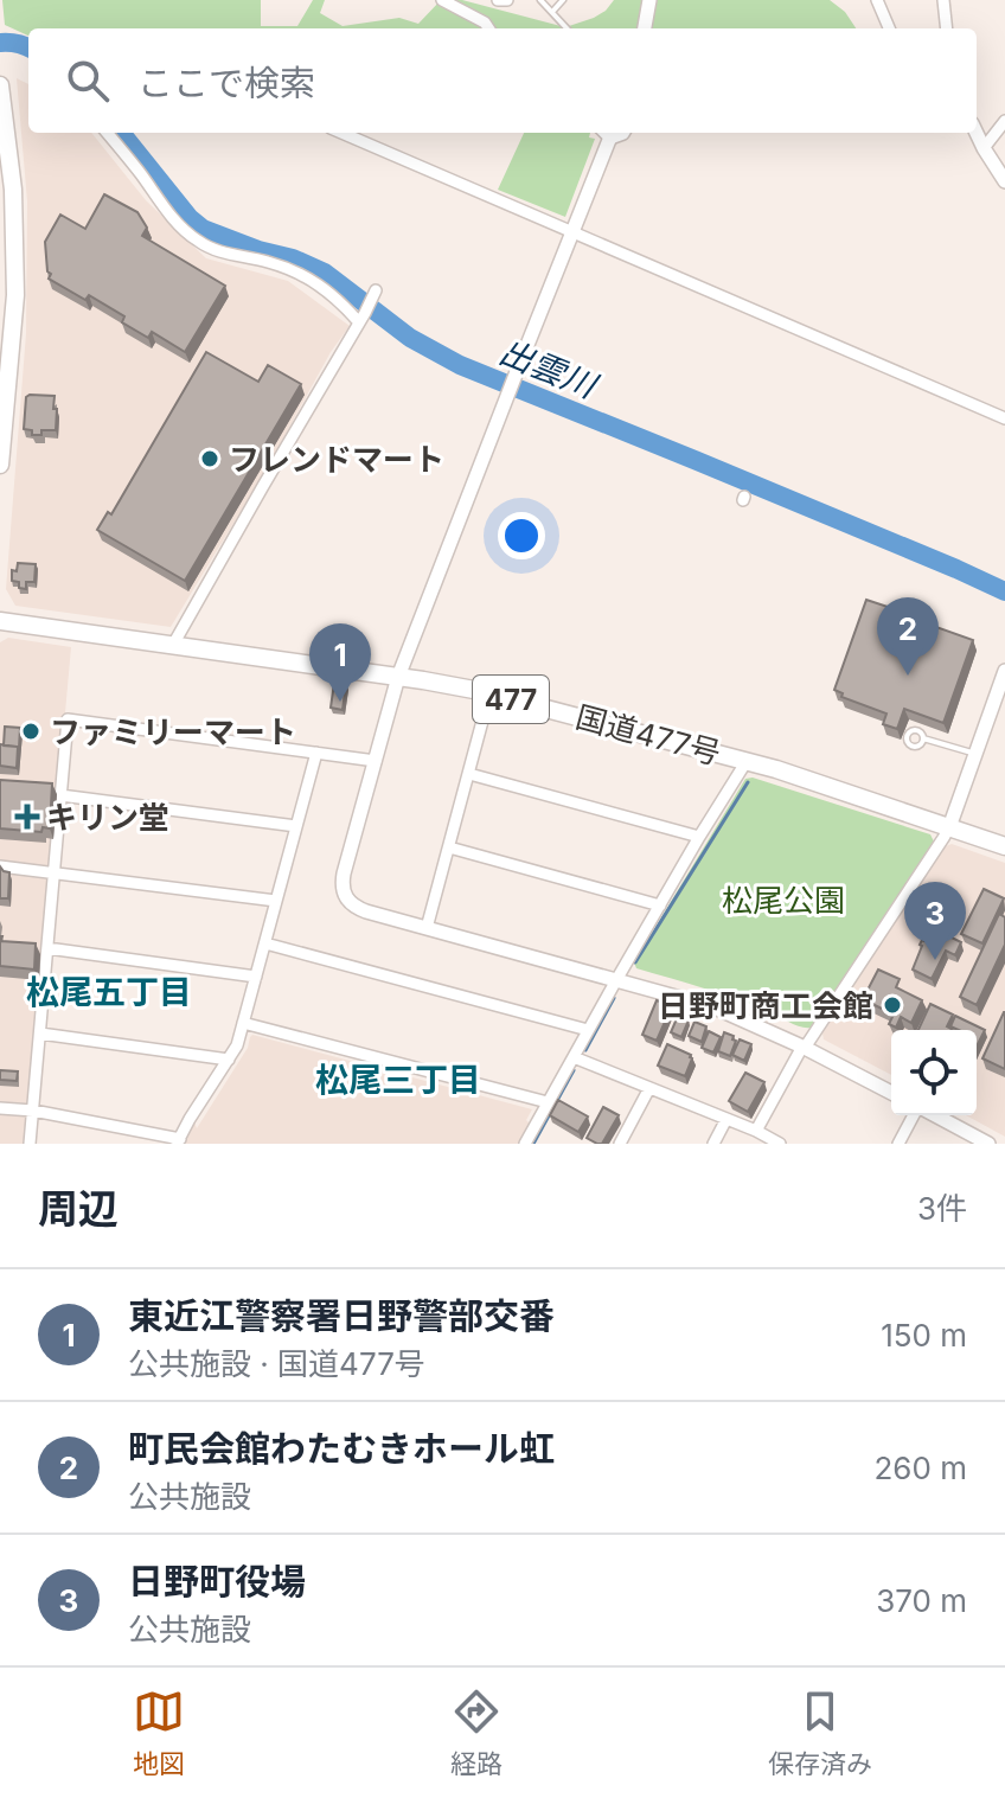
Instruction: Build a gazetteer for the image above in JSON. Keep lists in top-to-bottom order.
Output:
{
  "streets": {
    "highway": ["477", "国道477号"]
  },
  "districts": ["松尾五丁目", "松尾三丁目"],
  "water": ["出雲川"],
  "parks": ["松尾公園"],
  "places": {
    "other": ["フレンドマート", "ファミリーマート", "日野町商工会館"],
    "health": ["キリン堂"]
  },
  "page": {
    "search": "ここで検索",
    "pins": ["2", "1", "3"],
    "heading": ["周辺", "3件"],
    "list": [
      {
        "mark": "1",
        "name": "東近江警察署日野警部交番",
        "note": "公共施設 · 国道477号",
        "value": "150 m"
      },
      {
        "mark": "2",
        "name": "町民会館わたむきホール虹",
        "note": "公共施設",
        "value": "260 m"
      },
      {
        "mark": "3",
        "name": "日野町役場",
        "note": "公共施設",
        "value": "370 m"
      }
    ],
    "nav": ["地図", "経路", "保存済み"]
  }
}
